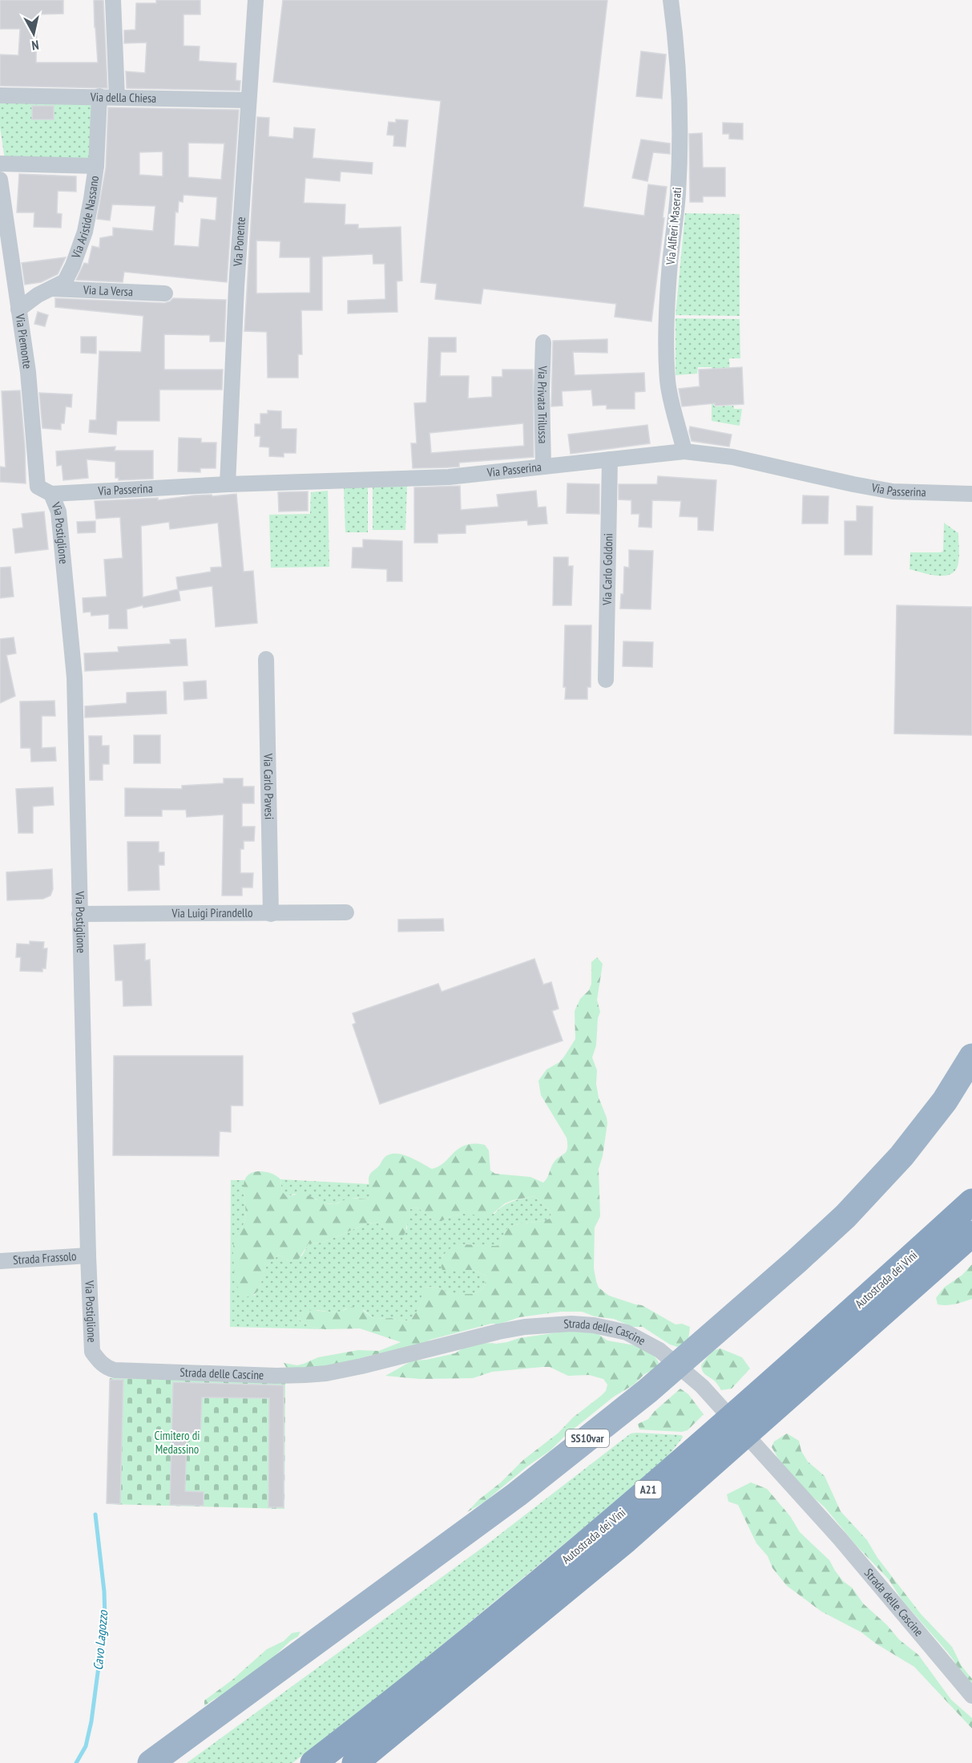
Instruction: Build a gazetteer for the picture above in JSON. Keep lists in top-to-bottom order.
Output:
{
  "streets": {
    "highway": ["Autostrada dei Vini", "SS10var", "A21"],
    "street": [
      "Via della Chiesa",
      "Via Aristide Nassano",
      "Via Alfieri Maserati",
      "Via Ponente",
      "Via La Versa",
      "Via Piemonte",
      "Via Privata Trilussa",
      "Via Passerina",
      "Via Postiglione",
      "Via Carlo Goldoni",
      "Via Carlo Pavesi",
      "Via Luigi Pirandello",
      "Strada Frassolo",
      "Strada delle Cascine"
    ]
  },
  "crossings": [
    ["Via della Chiesa", "Via Aristide Nassano"],
    ["Via della Chiesa", "Via Ponente"],
    ["Via Aristide Nassano", "Via La Versa"],
    ["Via Aristide Nassano", "Via Piemonte"],
    ["Via Alfieri Maserati", "Via Passerina"],
    ["Via Ponente", "Via Passerina"],
    ["Via Piemonte", "Via Passerina"],
    ["Via Piemonte", "Via Postiglione"],
    ["Via Privata Trilussa", "Via Passerina"],
    ["Via Passerina", "Via Postiglione"],
    ["Via Passerina", "Via Carlo Goldoni"],
    ["Via Postiglione", "Via Luigi Pirandello"],
    ["Via Postiglione", "Strada Frassolo"],
    ["Via Postiglione", "Strada delle Cascine"],
    ["Via Carlo Pavesi", "Via Luigi Pirandello"]
  ],
  "water": ["Cavo Lagozzo"],
  "parks": ["Cimitero di Medassino"],
  "north": "bottom"
}
